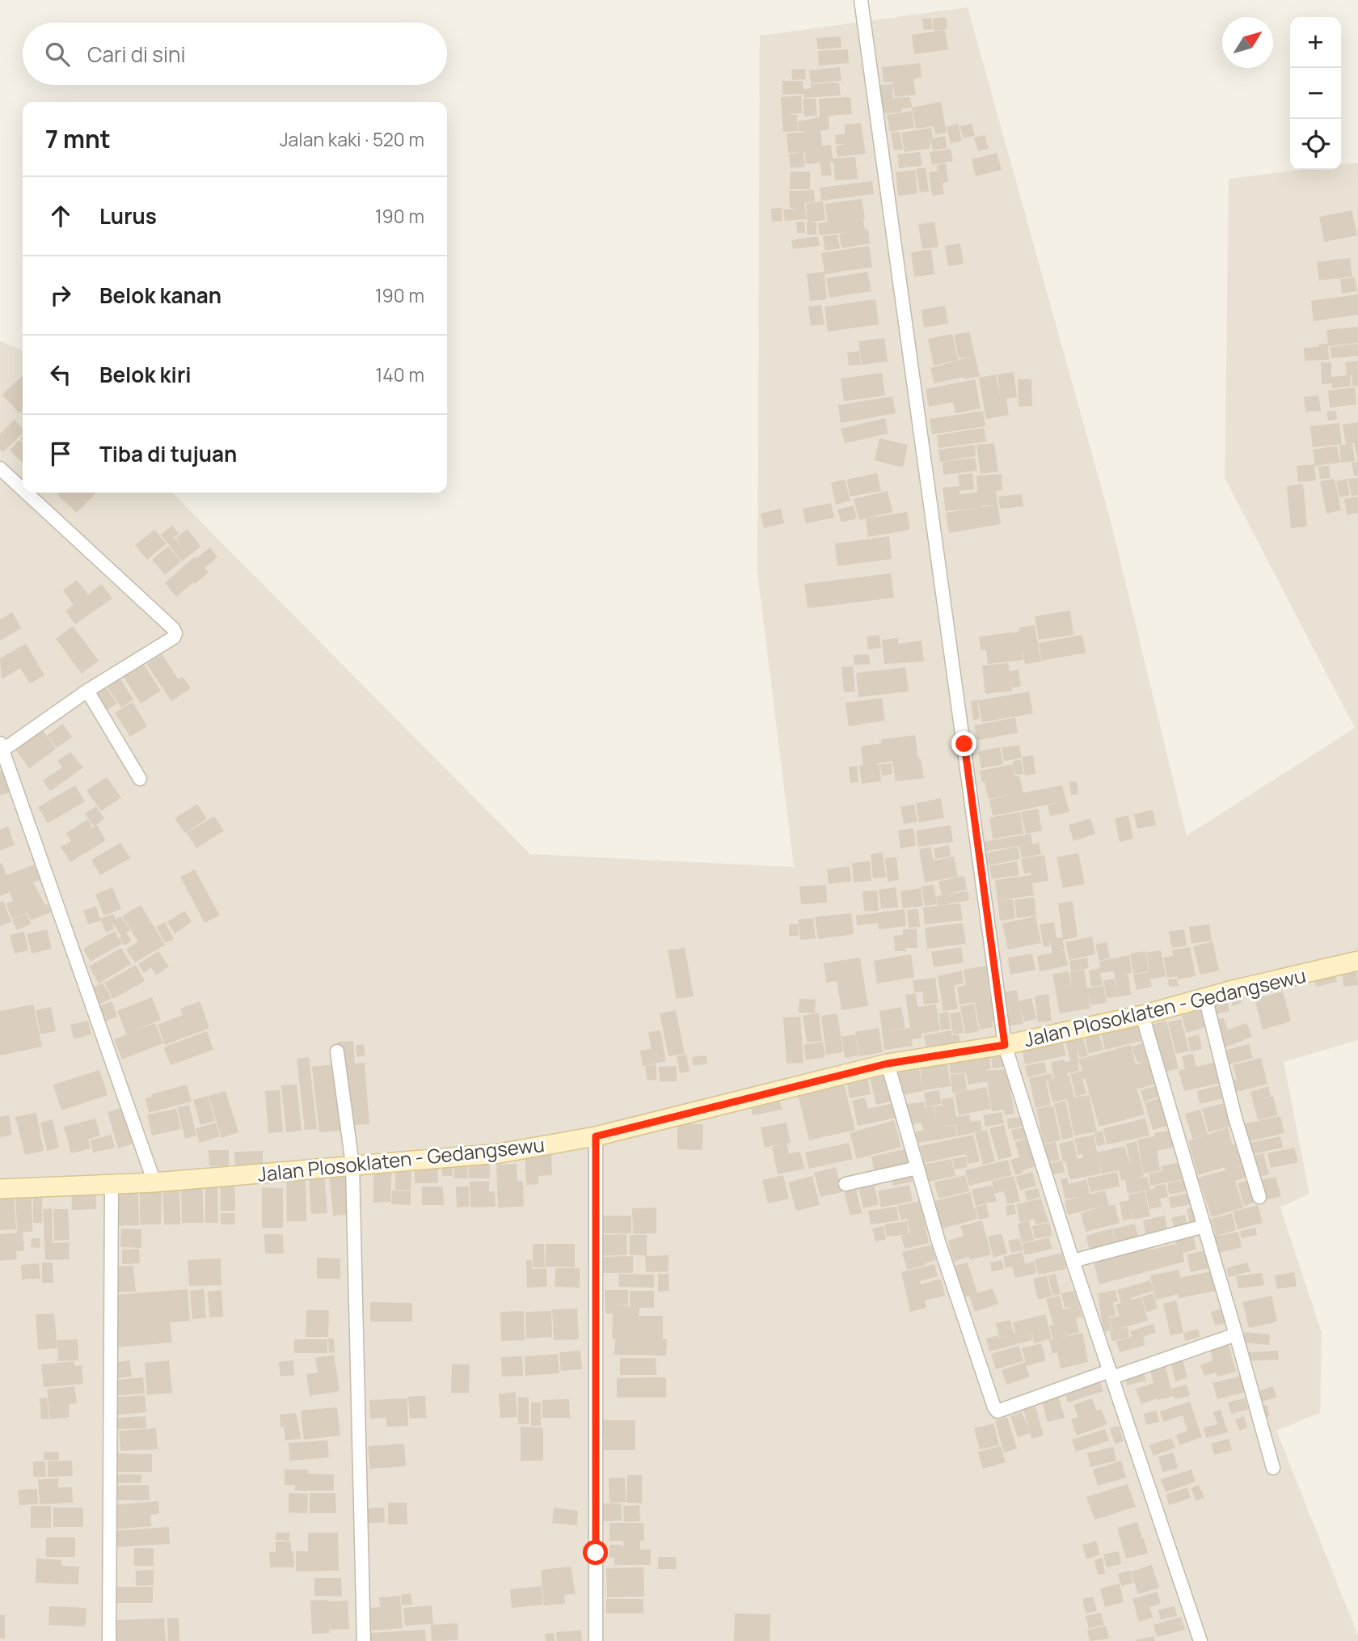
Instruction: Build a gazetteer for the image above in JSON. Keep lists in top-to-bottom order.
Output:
{
  "streets": {
    "main road": ["Jalan Plosoklaten - Gedangsewu"]
  },
  "north": "top right",
  "page": {
    "map_buttons": ["+", "−"],
    "search": "Cari di sini",
    "heading": ["7 mnt", "Jalan kaki · 520 m"],
    "list": [
      ["Lurus", "190 m"],
      ["Belok kanan", "190 m"],
      ["Belok kiri", "140 m"],
      "Tiba di tujuan"
    ]
  }
}
